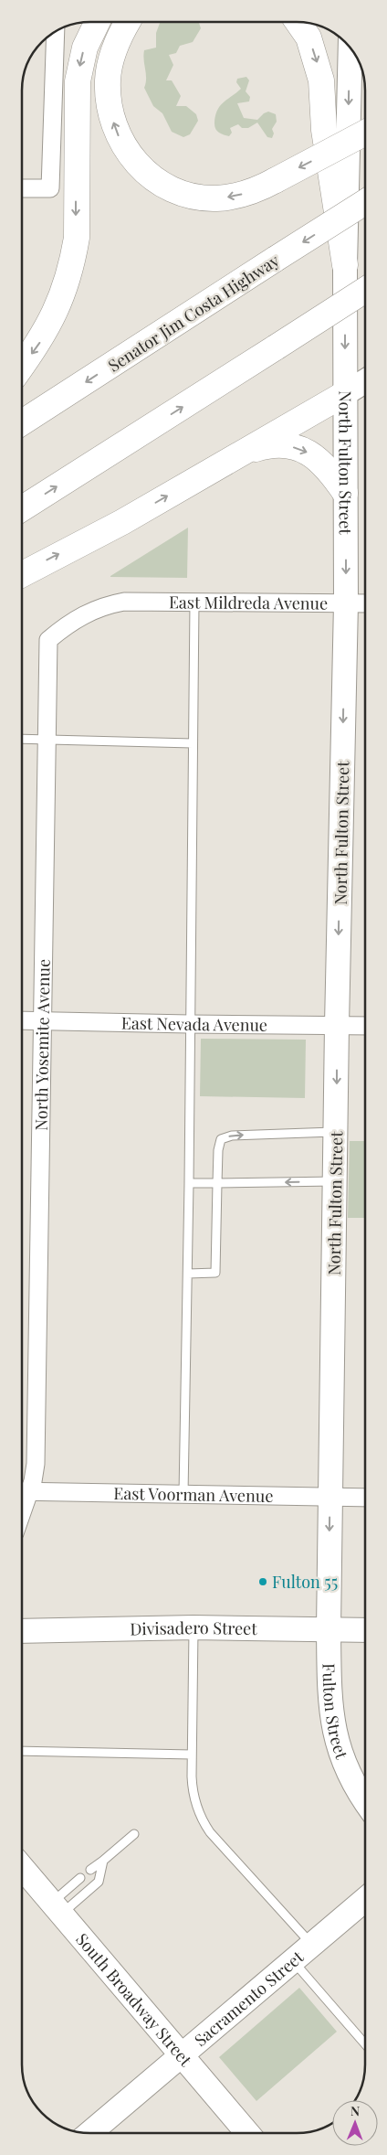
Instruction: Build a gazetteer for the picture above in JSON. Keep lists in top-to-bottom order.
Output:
{
  "streets": {
    "highway": ["Senator Jim Costa Highway"],
    "main road": [
      "North Fulton Street",
      "Divisadero Street",
      "Fulton Street",
      "Sacramento Street",
      "South Broadway Street"
    ],
    "street": [
      "East Mildreda Avenue",
      "East Nevada Avenue",
      "North Yosemite Avenue",
      "East Voorman Avenue"
    ]
  },
  "crossings": [
    ["North Fulton Street", "East Mildreda Avenue"],
    ["North Fulton Street", "East Nevada Avenue"],
    ["North Fulton Street", "East Voorman Avenue"],
    ["North Fulton Street", "Divisadero Street"],
    ["North Fulton Street", "Fulton Street"],
    ["East Mildreda Avenue", "North Yosemite Avenue"],
    ["East Nevada Avenue", "North Yosemite Avenue"],
    ["North Yosemite Avenue", "East Voorman Avenue"],
    ["Divisadero Street", "Fulton Street"],
    ["Sacramento Street", "South Broadway Street"]
  ],
  "one_way": ["North Fulton Street"],
  "places": ["Fulton 55"],
  "north": "top"
}
